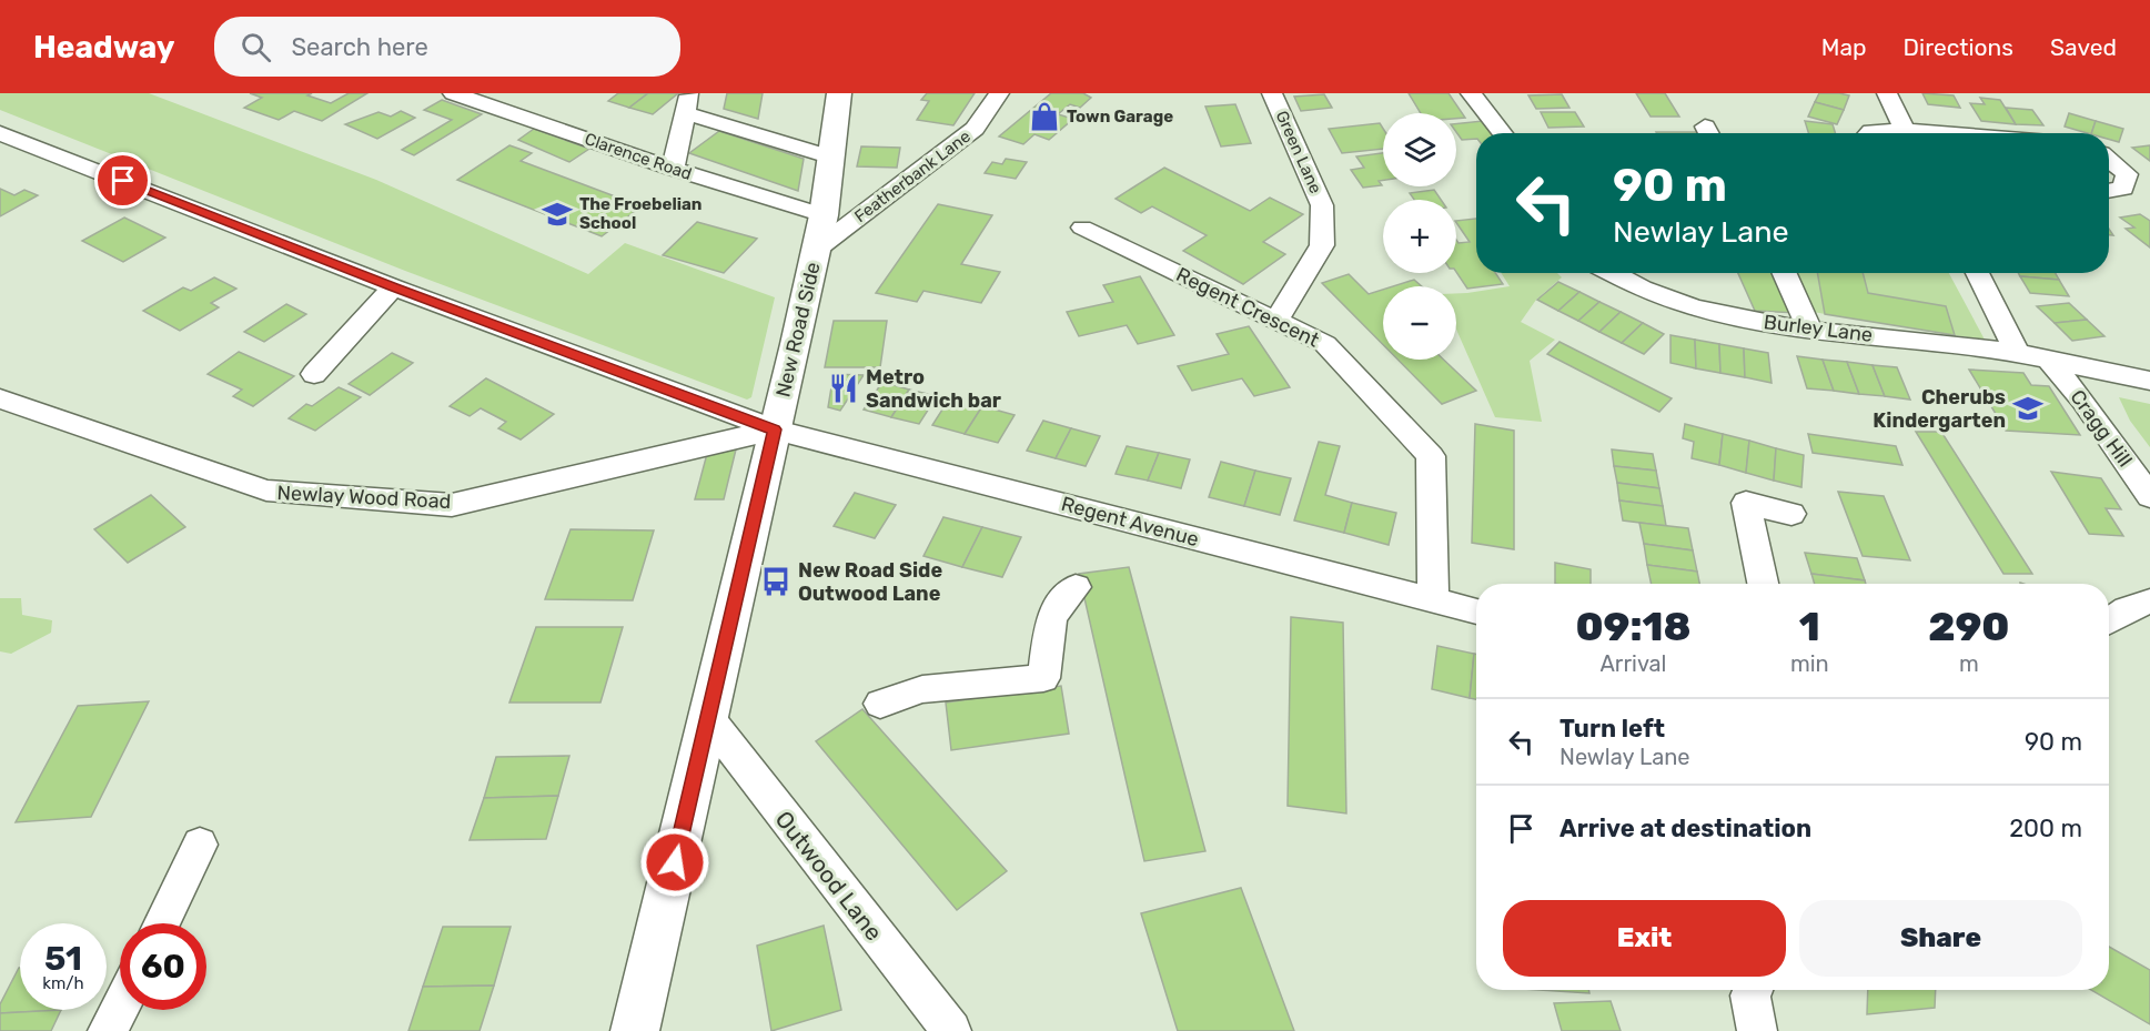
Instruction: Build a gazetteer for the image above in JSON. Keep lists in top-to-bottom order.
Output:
{
  "streets": {
    "main road": ["New Road Side"],
    "street": [
      "Green Lane",
      "Clarence Road",
      "Featherbank Lane",
      "Regent Crescent",
      "Burley Lane",
      "Cragg Hill",
      "Newlay Wood Road",
      "Regent Avenue",
      "Outwood Lane"
    ]
  },
  "crossings": [
    ["Green Lane", "Regent Crescent"],
    ["Clarence Road", "New Road Side"],
    ["Featherbank Lane", "New Road Side"],
    ["Regent Crescent", "Regent Avenue"],
    ["Burley Lane", "Cragg Hill"],
    ["New Road Side", "Newlay Wood Road"],
    ["New Road Side", "Regent Avenue"],
    ["New Road Side", "Outwood Lane"],
    ["Newlay Wood Road", "Regent Avenue"]
  ],
  "places": {
    "shop": ["Town Garage"],
    "school or university": ["The Froebelian School", "Cherubs Kindergarten"],
    "restaurant": ["Metro Sandwich bar"],
    "bus stop": ["New Road Side Outwood Lane"]
  },
  "page": {
    "header": "Headway",
    "search": "Search here",
    "nav": ["Map", "Directions", "Saved"],
    "map_buttons": ["+", "−"],
    "turn": ["90 m", "Newlay Lane"],
    "eta": [
      "09:18",
      "Arrival",
      "1",
      "min",
      "290",
      "m"
    ],
    "list": [
      {
        "name": "Turn left",
        "note": "Newlay Lane",
        "value": "90 m"
      },
      {
        "name": "Arrive at destination",
        "value": "200 m"
      }
    ],
    "buttons": ["Exit", "Share"],
    "speed": "51 km/h",
    "limit": "60"
  }
}
